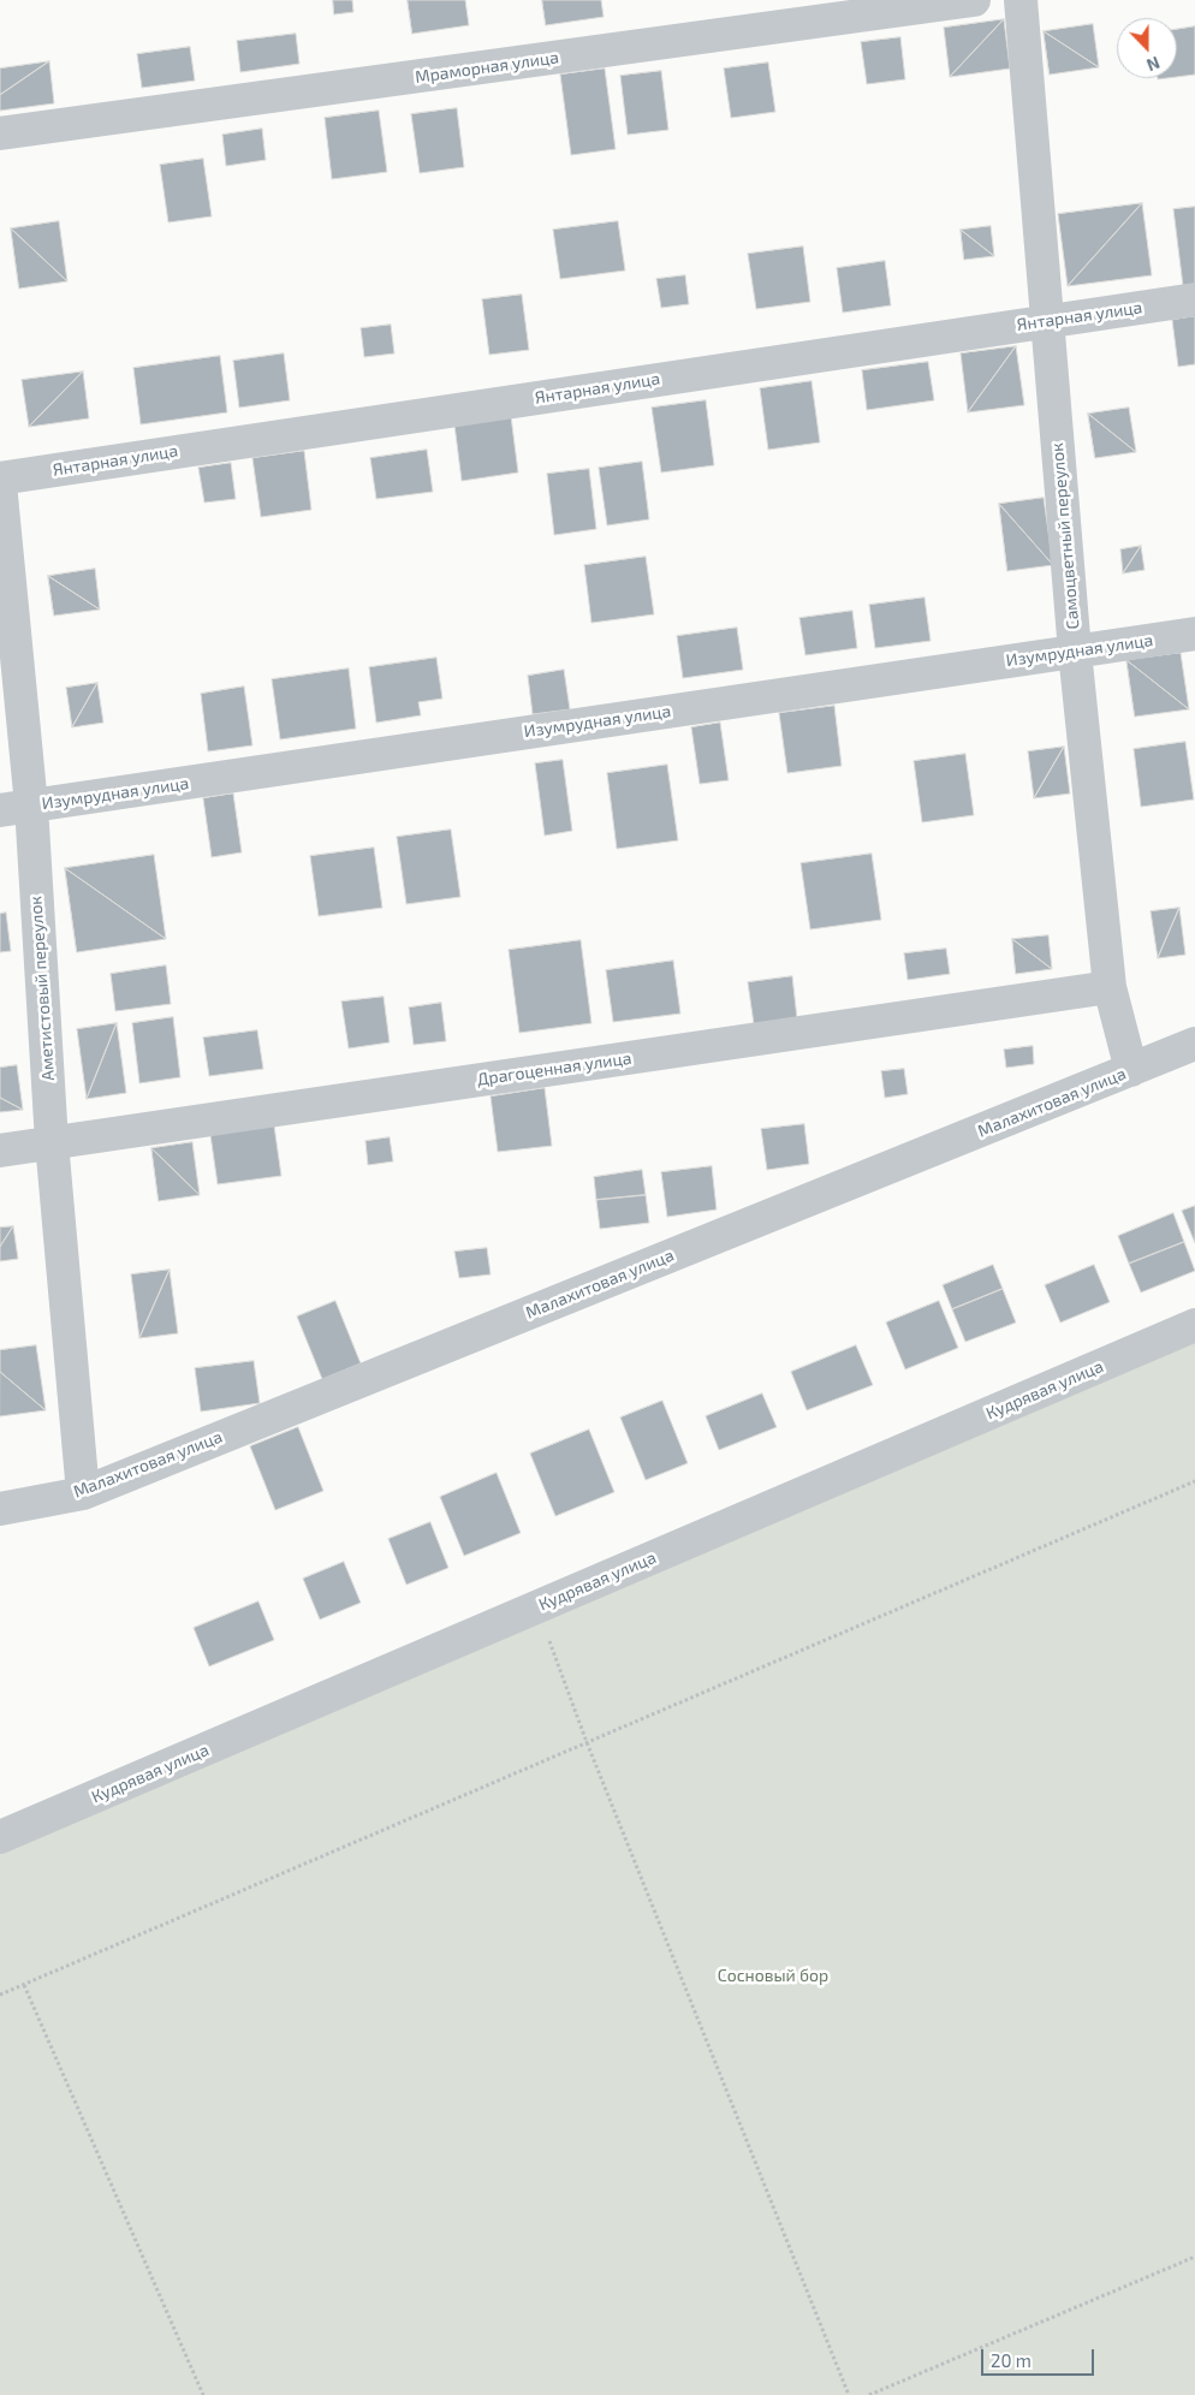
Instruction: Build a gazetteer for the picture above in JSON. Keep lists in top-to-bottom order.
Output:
{
  "streets": {
    "street": [
      "Мраморная улица",
      "Янтарная улица",
      "Самоцветный переулок",
      "Изумрудная улица",
      "Аметистовый переулок",
      "Драгоценная улица",
      "Малахитовая улица",
      "Кудрявая улица"
    ]
  },
  "crossings": [
    ["Янтарная улица", "Самоцветный переулок"],
    ["Самоцветный переулок", "Изумрудная улица"],
    ["Самоцветный переулок", "Драгоценная улица"],
    ["Самоцветный переулок", "Малахитовая улица"],
    ["Изумрудная улица", "Аметистовый переулок"],
    ["Аметистовый переулок", "Драгоценная улица"],
    ["Аметистовый переулок", "Малахитовая улица"]
  ],
  "parks": ["Сосновый бор"],
  "scale_bar": "20 m",
  "north": "bottom"
}
